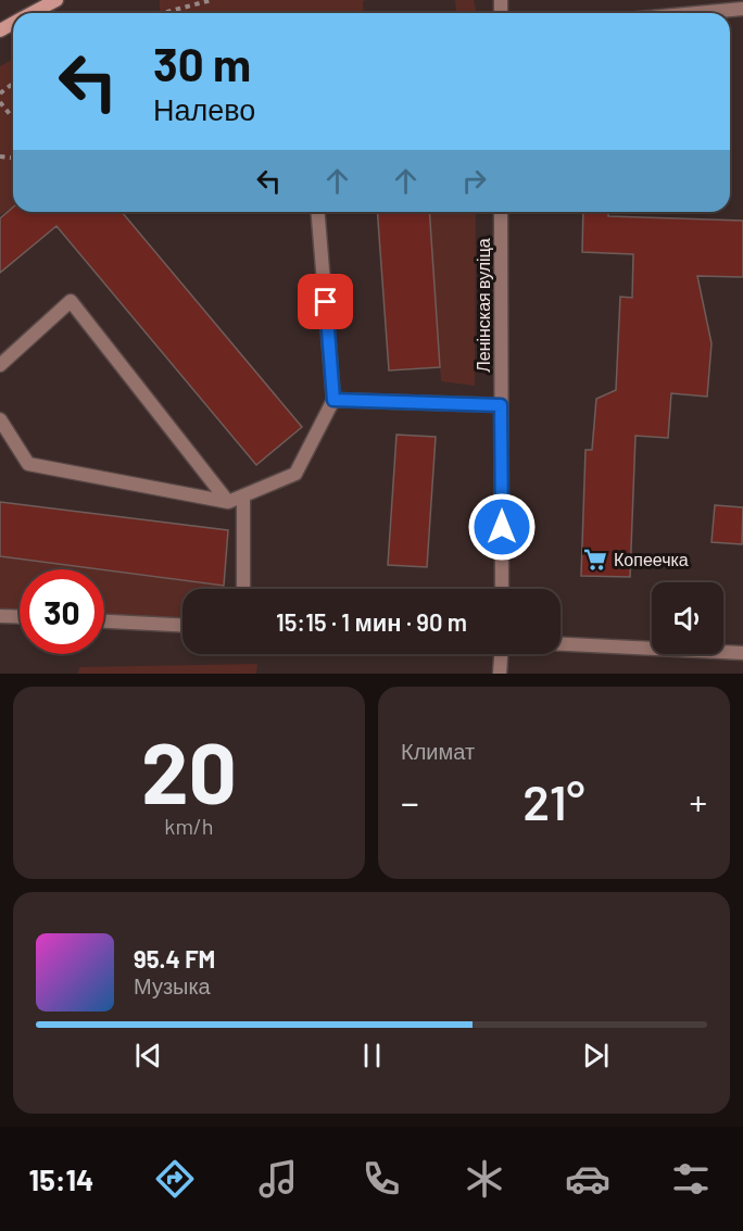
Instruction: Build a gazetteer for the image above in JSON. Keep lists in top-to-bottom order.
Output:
{
  "streets": {
    "street": ["Ленінская вуліца"]
  },
  "places": {
    "supermarket": ["Копеечка"]
  },
  "page": {
    "turn": ["30 m", "Налево"],
    "limit": "30",
    "trip": "15:15 · 1 мин · 90 m",
    "tile": [
      ["20", "km/h"],
      "Климат"
    ],
    "heat": ["−", "21°", "+"],
    "song": ["95.4 FM", "Музыка"],
    "tabs": "15:14"
  }
}
